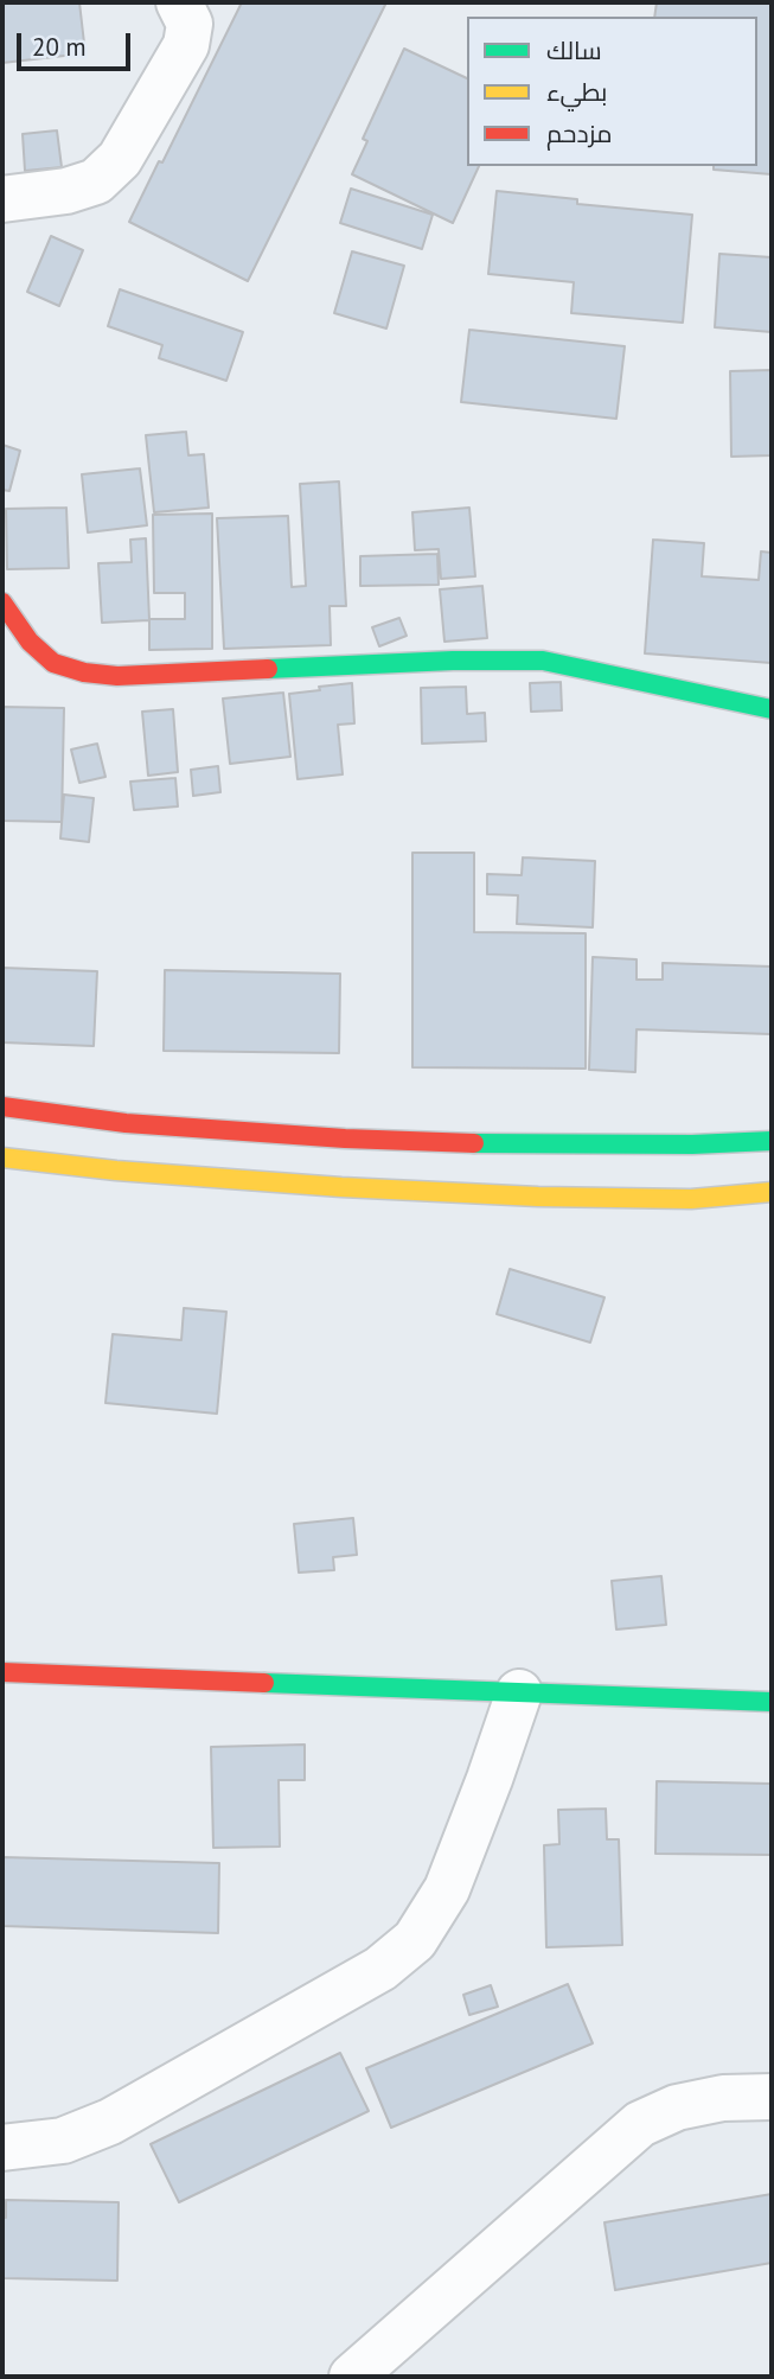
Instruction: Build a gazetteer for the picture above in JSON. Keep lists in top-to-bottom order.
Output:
{
  "legend": ["سالك", "بطيء", "مزدحم"],
  "scale_bar": "20 m"
}
